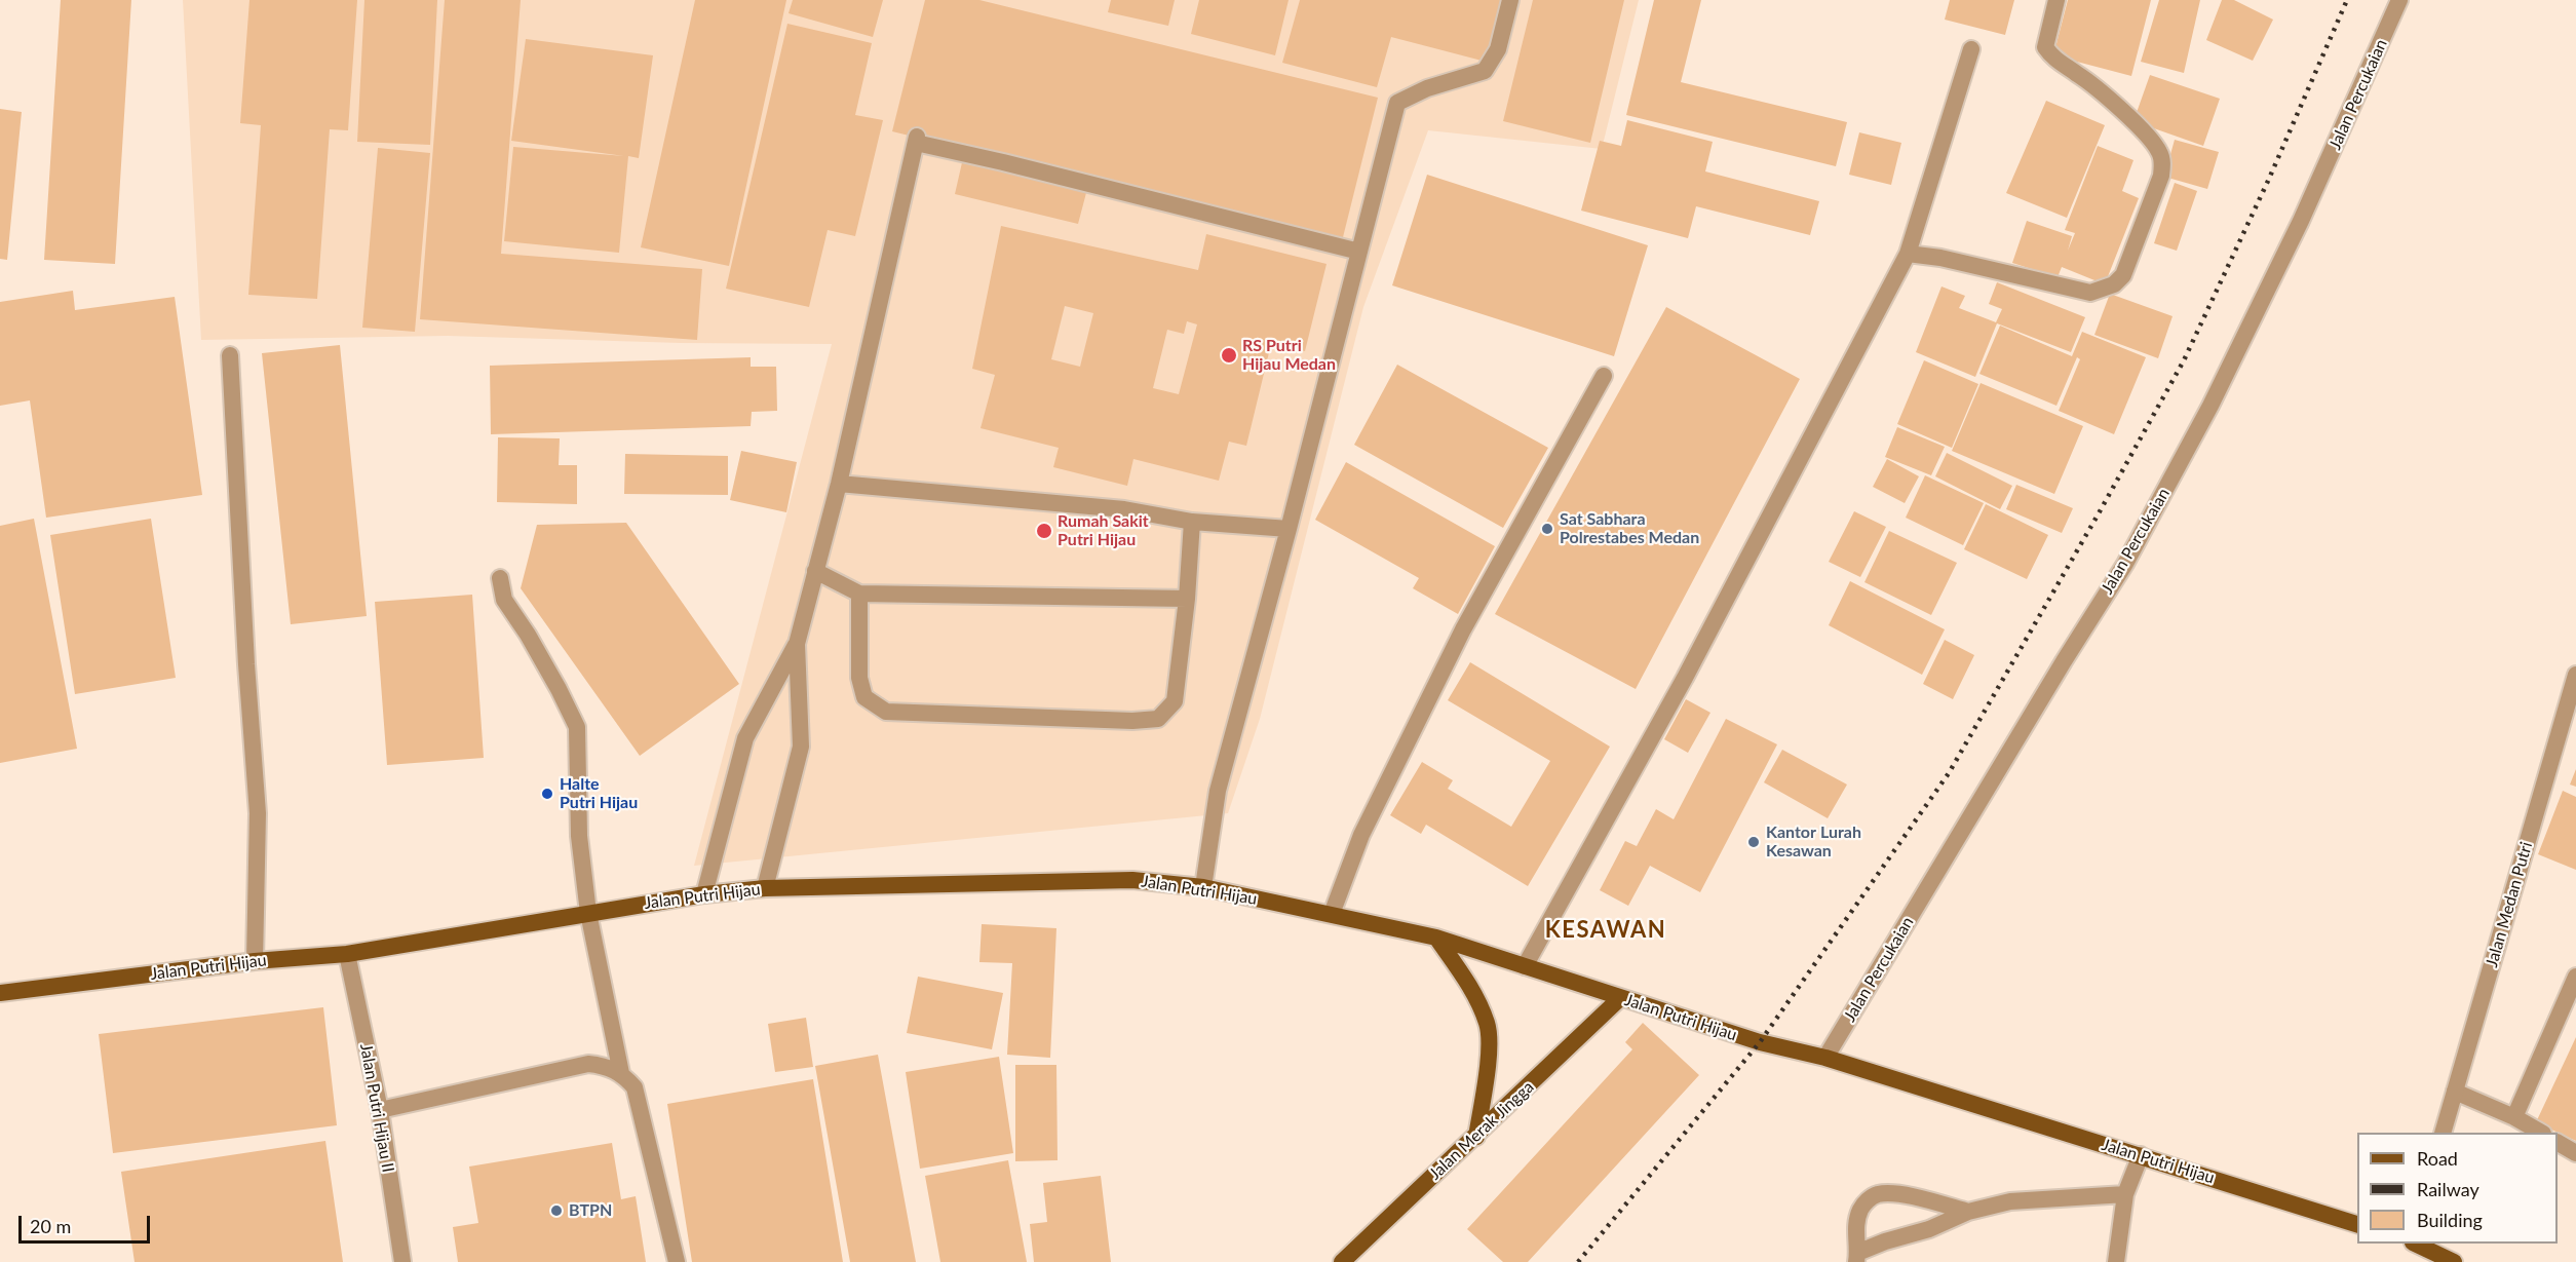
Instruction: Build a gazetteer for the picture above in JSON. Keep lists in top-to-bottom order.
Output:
{
  "streets": {
    "main road": ["Jalan Putri Hijau", "Jalan Merak Jingga"],
    "street": ["Jalan Percukaian", "Jalan Medan Putri", "Jalan Putri Hijau II"]
  },
  "crossings": [
    ["Jalan Percukaian", "Jalan Putri Hijau"],
    ["Jalan Putri Hijau", "Jalan Putri Hijau II"],
    ["Jalan Putri Hijau", "Jalan Merak Jingga"]
  ],
  "districts": ["KESAWAN"],
  "places": [
    "RS Putri Hijau Medan",
    "Sat Sabhara Polrestabes Medan",
    "Rumah Sakit Putri Hijau",
    "Halte Putri Hijau",
    "Kantor Lurah Kesawan",
    "BTPN"
  ],
  "legend": ["Road", "Railway", "Building"],
  "scale_bar": "20 m"
}
